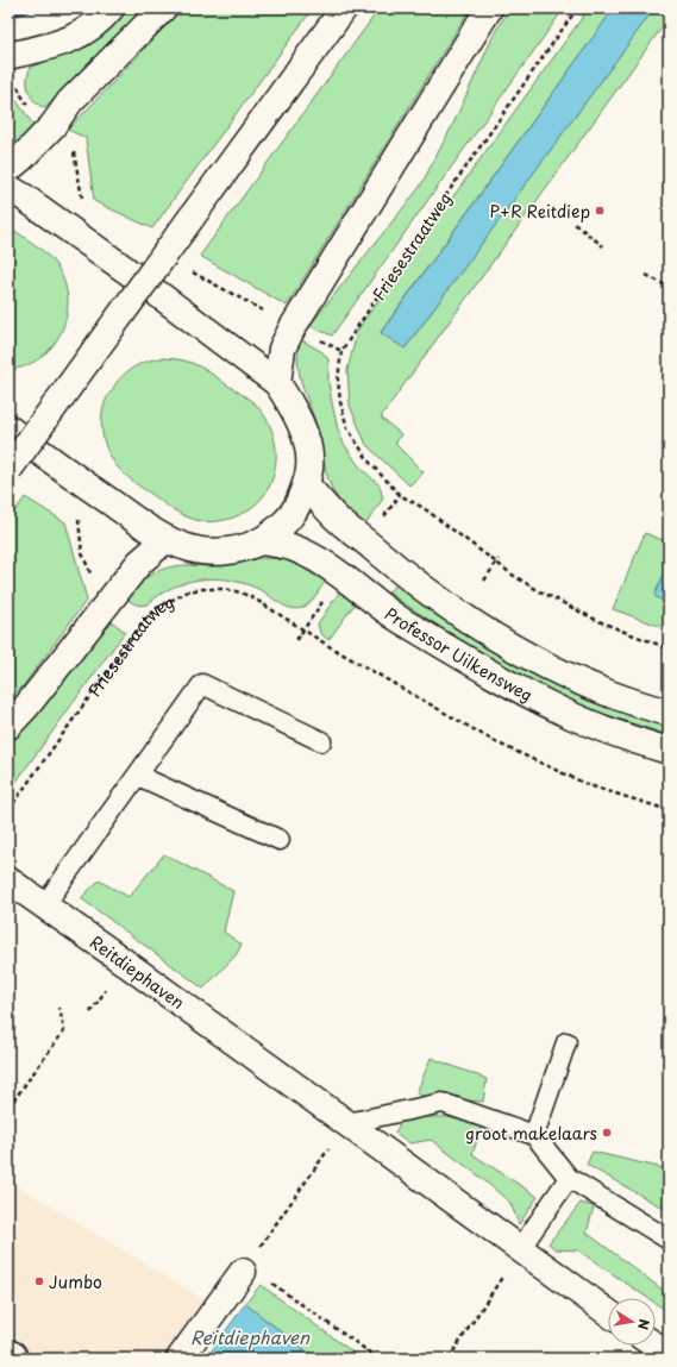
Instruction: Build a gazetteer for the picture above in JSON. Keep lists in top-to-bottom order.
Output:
{
  "streets": {
    "street": ["Professor Uilkensweg", "Reitdiephaven"],
    "path": ["Friesestraatweg"]
  },
  "water": ["Reitdiephaven"],
  "places": ["P+R Reitdiep", "groot makelaars", "Jumbo"],
  "north": "right"
}
